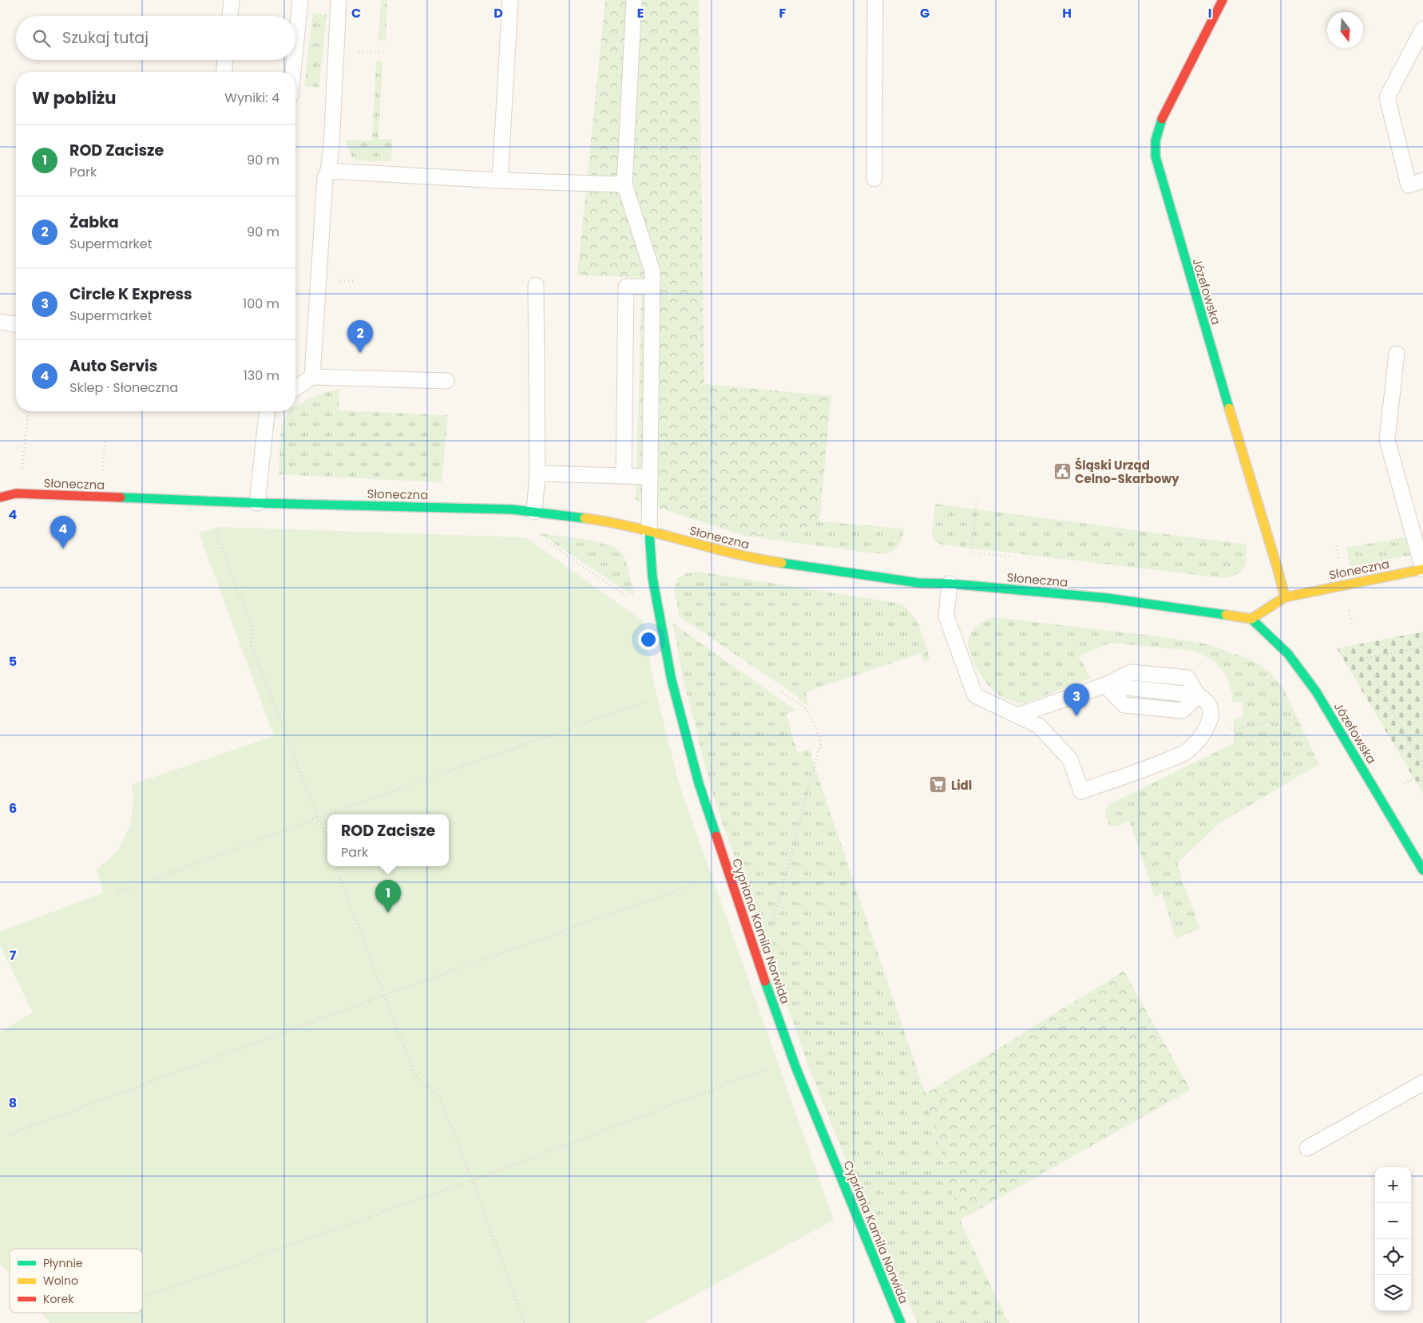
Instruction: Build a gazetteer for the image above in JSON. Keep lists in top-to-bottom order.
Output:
{
  "streets": {
    "street": ["Józefowska", "Słoneczna", "Cypriana Kamila Norwida"]
  },
  "crossings": [
    ["Józefowska", "Słoneczna"],
    ["Słoneczna", "Cypriana Kamila Norwida"]
  ],
  "places": {
    "public building": ["Śląski Urząd Celno-Skarbowy"],
    "supermarket": ["Lidl"]
  },
  "legend": ["Płynnie", "Wolno", "Korek"],
  "north": "bottom",
  "page": {
    "search": "Szukaj tutaj",
    "heading": ["W pobliżu", "Wyniki: 4"],
    "list": [
      {
        "mark": "1",
        "name": "ROD Zacisze",
        "note": "Park",
        "value": "90 m"
      },
      {
        "mark": "2",
        "name": "Żabka",
        "note": "Supermarket",
        "value": "90 m"
      },
      {
        "mark": "3",
        "name": "Circle K Express",
        "note": "Supermarket",
        "value": "100 m"
      },
      {
        "mark": "4",
        "name": "Auto Servis",
        "note": "Sklep · Słoneczna",
        "value": "130 m"
      }
    ],
    "pins": [
      "2",
      "4",
      "3",
      "1"
    ],
    "popup": ["ROD Zacisze", "Park"],
    "map_buttons": ["+", "−"]
  },
  "grid": {
    "columns": [
      "C",
      "D",
      "E",
      "F",
      "G",
      "H",
      "I"
    ],
    "rows": [
      "4",
      "5",
      "6",
      "7",
      "8"
    ]
  }
}
